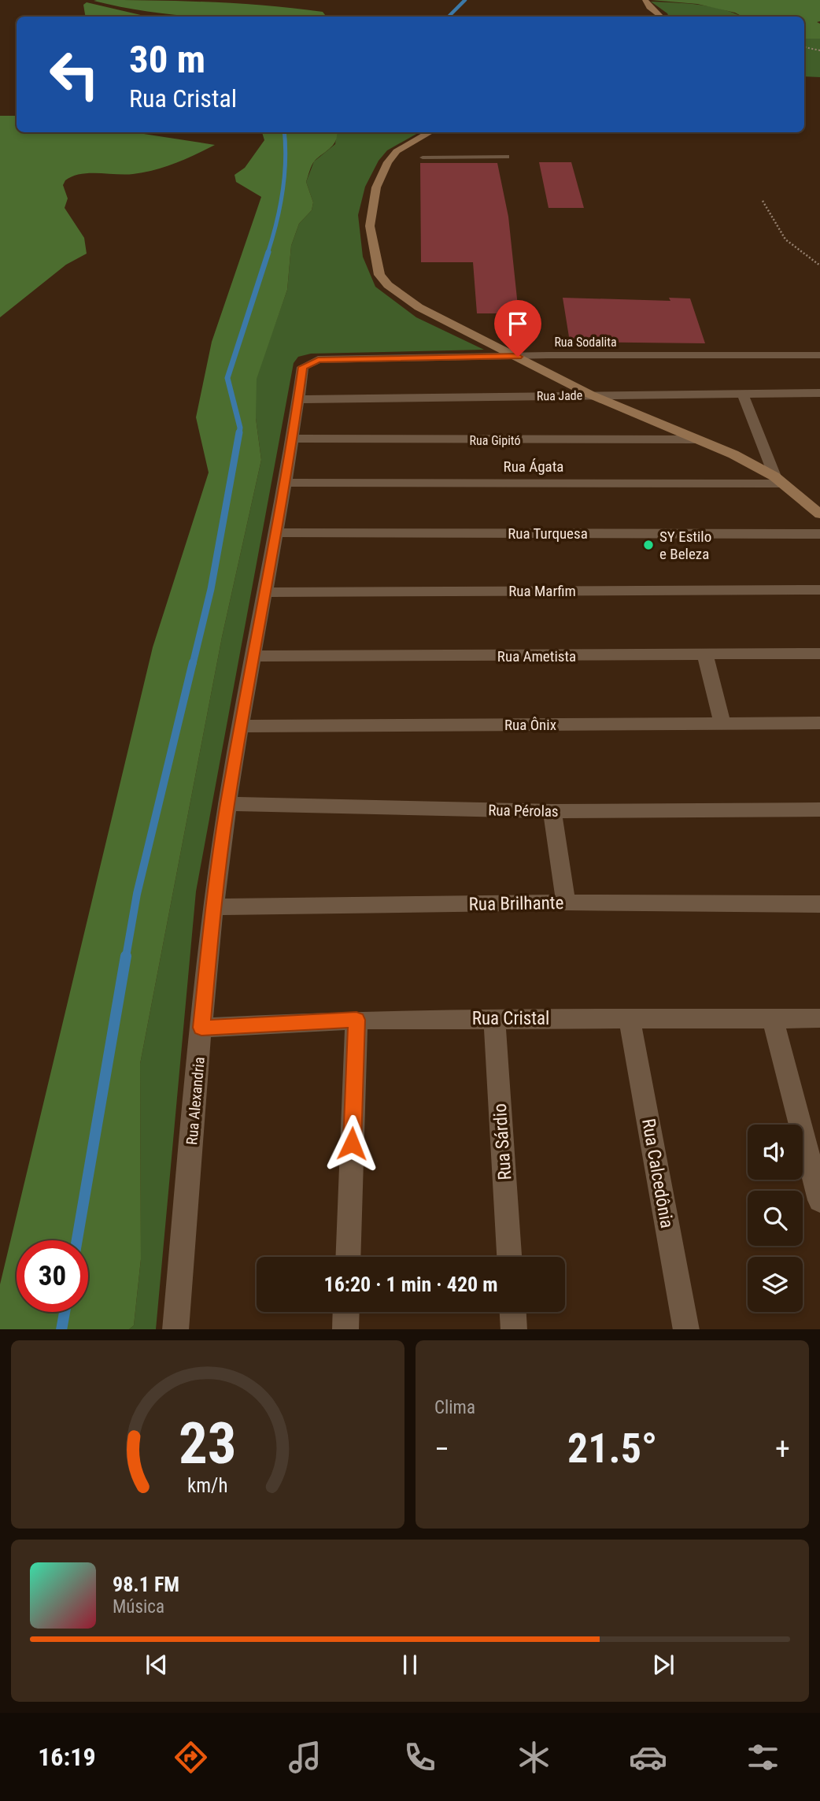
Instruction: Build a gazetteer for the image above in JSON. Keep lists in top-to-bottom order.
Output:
{
  "streets": {
    "street": [
      "Rua Sodalita",
      "Rua Jade",
      "Rua Gipitó",
      "Rua Ágata",
      "Rua Turquesa",
      "Rua Marfim",
      "Rua Ametista",
      "Rua Ônix",
      "Rua Pérolas",
      "Rua Brilhante",
      "Rua Cristal",
      "Rua Alexandria",
      "Rua Sárdio",
      "Rua Calcedônia"
    ]
  },
  "crossings": [
    ["Rua Sodalita", "Rua Alexandria"],
    ["Rua Jade", "Rua Alexandria"],
    ["Rua Gipitó", "Rua Alexandria"],
    ["Rua Ágata", "Rua Alexandria"],
    ["Rua Turquesa", "Rua Alexandria"],
    ["Rua Marfim", "Rua Alexandria"],
    ["Rua Ametista", "Rua Alexandria"],
    ["Rua Ônix", "Rua Alexandria"],
    ["Rua Pérolas", "Rua Alexandria"],
    ["Rua Brilhante", "Rua Alexandria"],
    ["Rua Cristal", "Rua Alexandria"],
    ["Rua Cristal", "Rua Sárdio"],
    ["Rua Cristal", "Rua Calcedônia"]
  ],
  "places": ["SY Estilo e Beleza"],
  "page": {
    "turn": ["30 m", "Rua Cristal"],
    "limit": "30",
    "trip": "16:20 · 1 min · 420 m",
    "tile": "Clima",
    "heat": ["−", "21.5°", "+"],
    "song": ["98.1 FM", "Música"],
    "tabs": "16:19",
    "gauge": ["23", "km/h"]
  }
}
